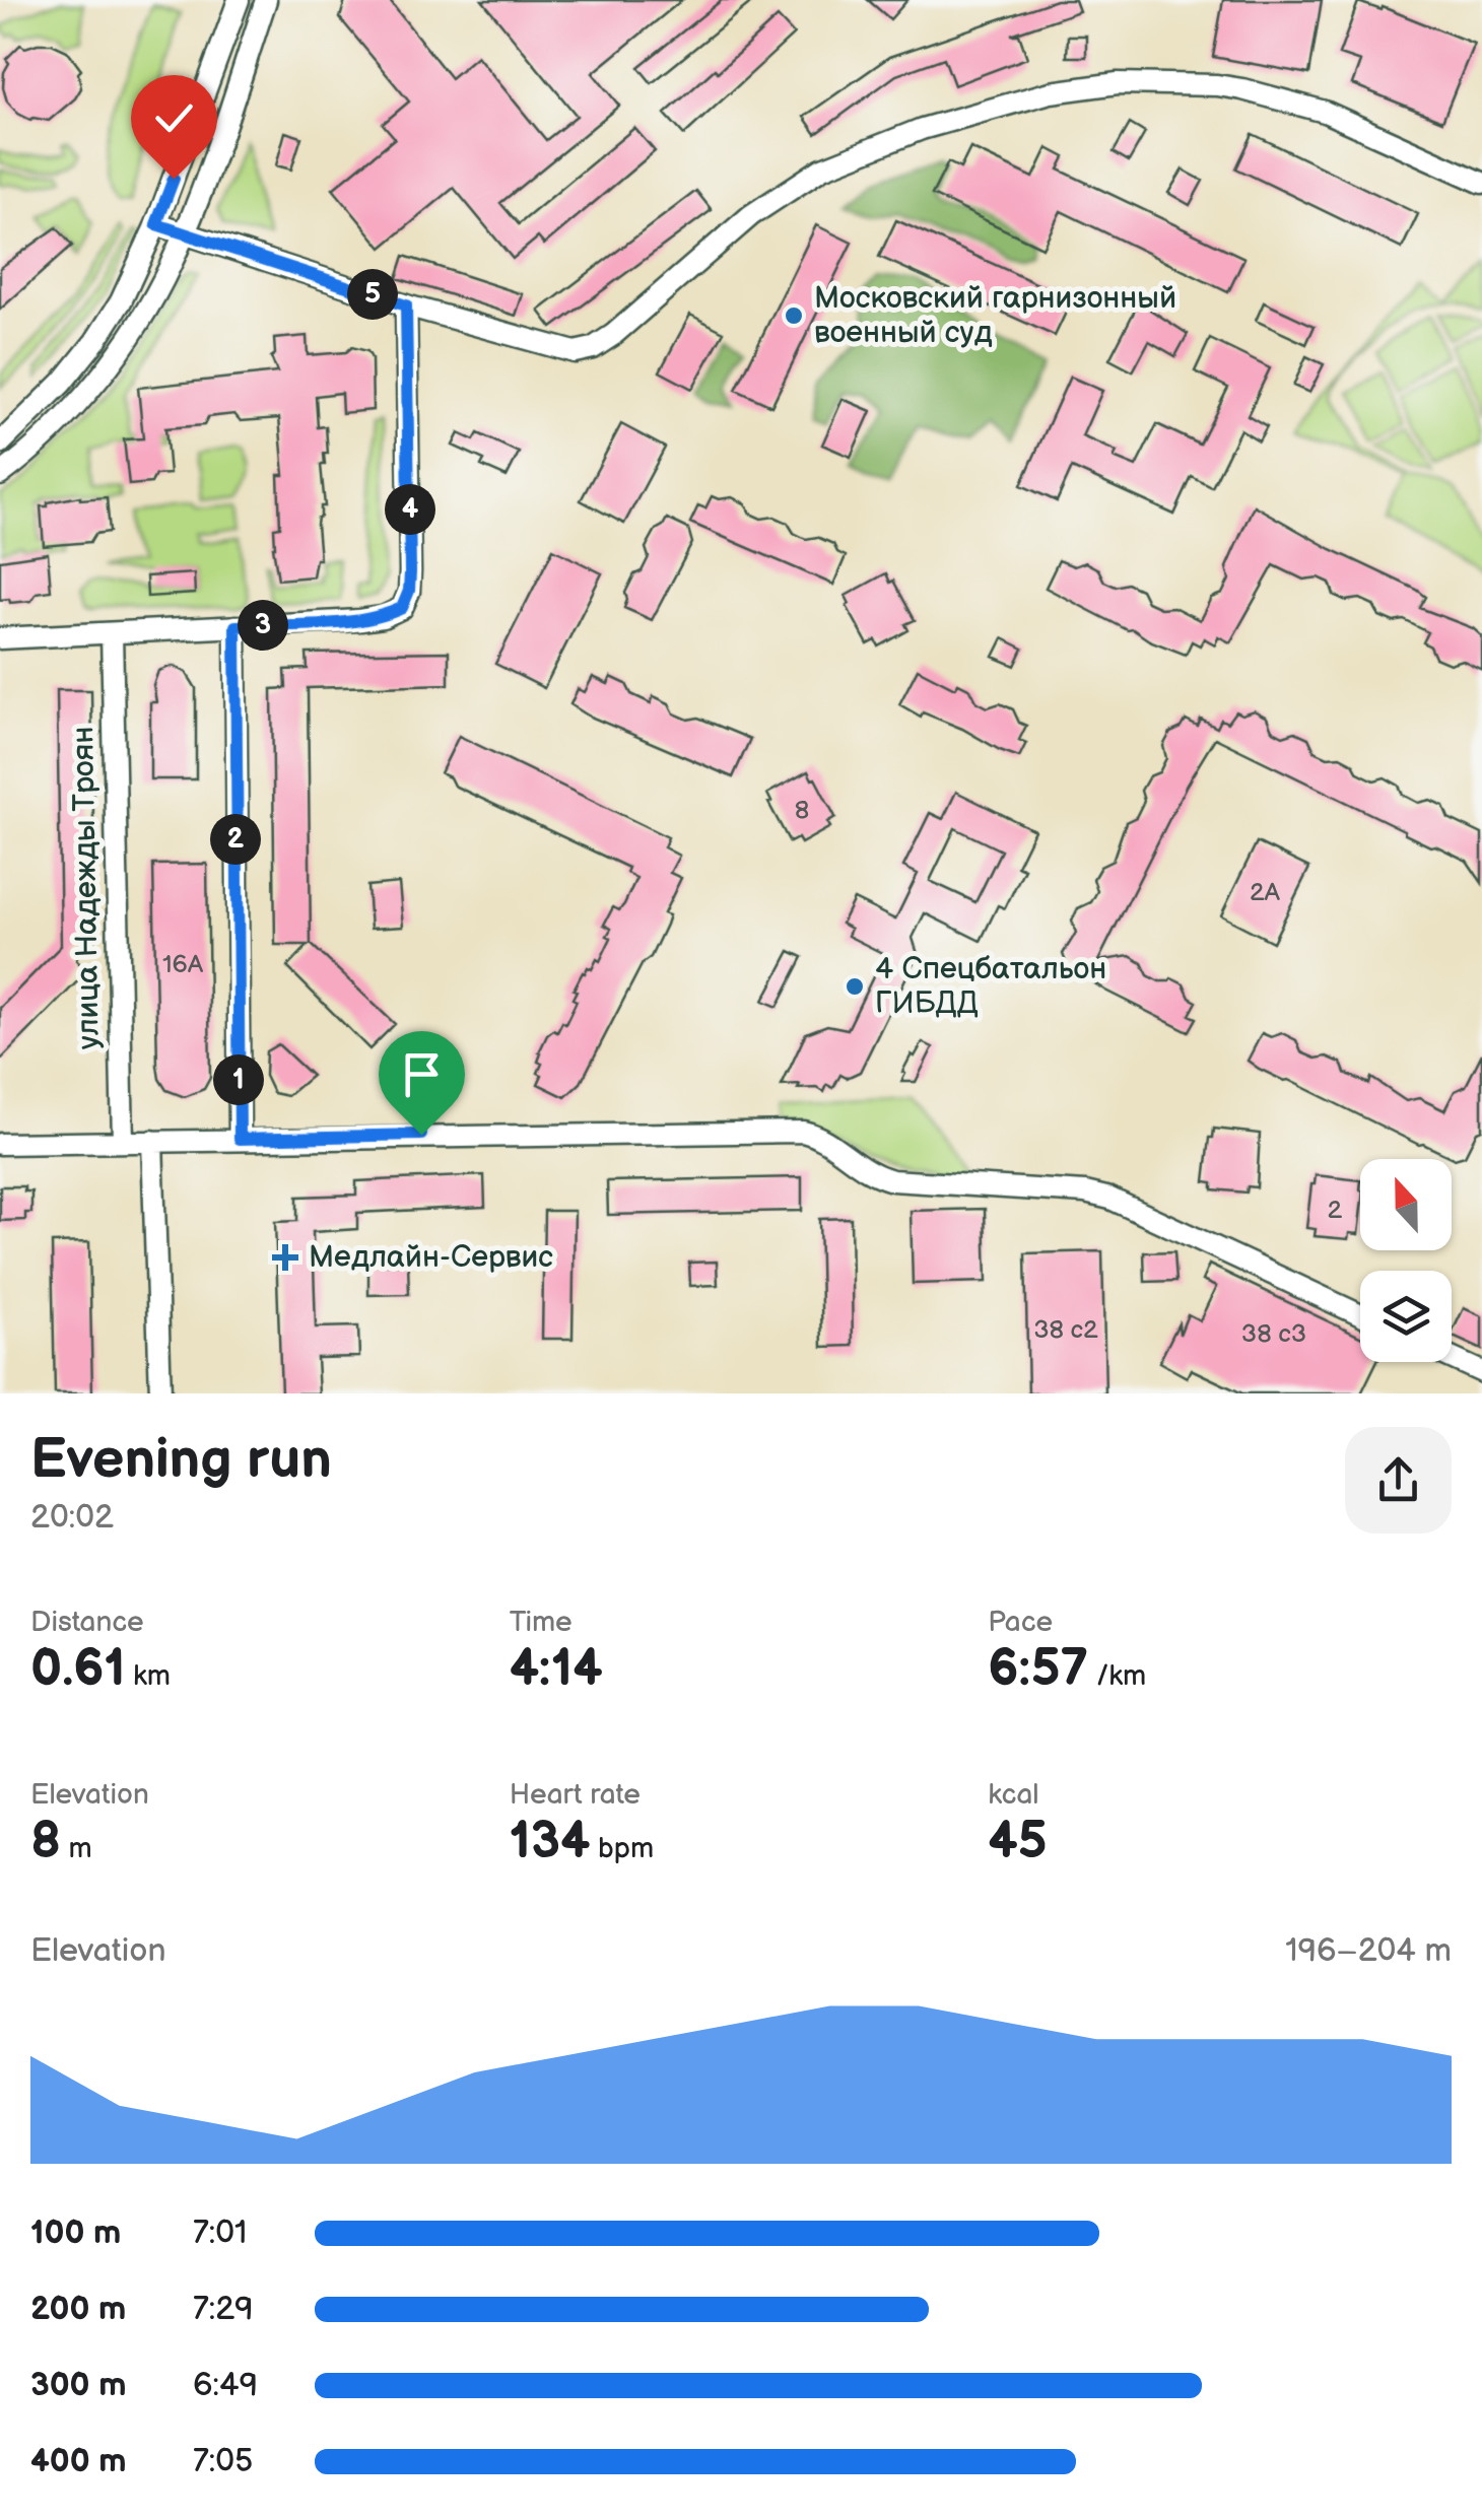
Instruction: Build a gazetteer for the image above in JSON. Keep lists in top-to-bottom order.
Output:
{
  "streets": {
    "street": ["улица Надежды Троян"]
  },
  "places": {
    "other": ["Московский гарнизонный военный суд", "4 Спецбатальон ГИБДД"],
    "health": ["Медлайн-Сервис"]
  },
  "house_numbers": [
    "8",
    "2А",
    "16А",
    "2",
    "38 с2",
    "38 с3"
  ],
  "north": "top",
  "page": {
    "pins": [
      "5",
      "4",
      "3",
      "2",
      "1"
    ],
    "heading": ["Evening run", "20:02"],
    "stats": [
      ["Distance", "0.61 km"],
      ["Time", "4:14"],
      ["Pace", "6:57 /km"],
      ["Elevation", "8 m"],
      ["Heart rate", "134 bpm"],
      ["kcal", "45"]
    ],
    "chart": ["Elevation", "196–204 m"],
    "list": [
      {
        "name": "100 m",
        "note": "7:01"
      },
      {
        "name": "200 m",
        "note": "7:29"
      },
      {
        "name": "300 m",
        "note": "6:49"
      },
      {
        "name": "400 m",
        "note": "7:05"
      }
    ]
  }
}
